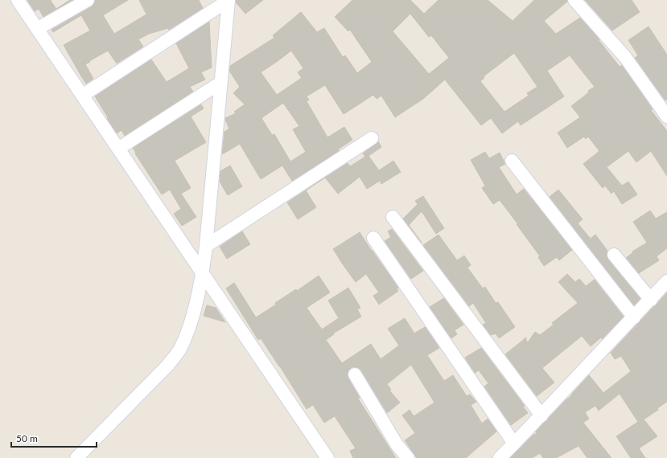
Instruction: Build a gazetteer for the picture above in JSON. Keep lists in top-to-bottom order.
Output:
{
  "scale_bar": "50 m"
}
